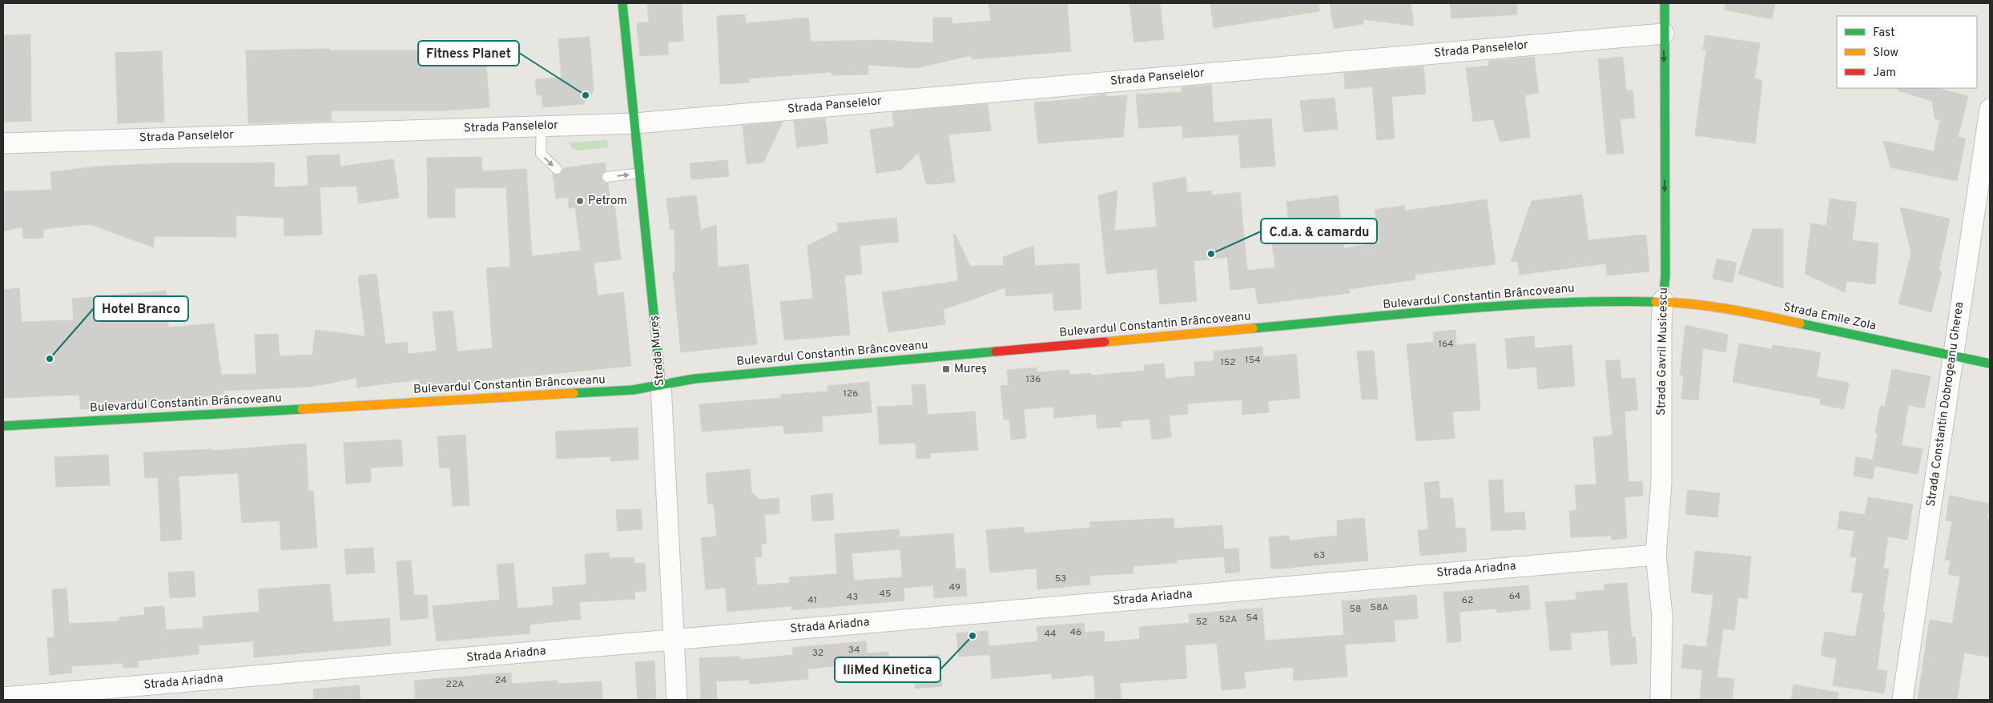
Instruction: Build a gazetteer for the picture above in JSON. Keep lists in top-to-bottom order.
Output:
{
  "streets": {
    "main road": [
      "Bulevardul Constantin Brâncoveanu",
      "Strada Emile Zola",
      "Strada Mureș",
      "Strada Gavril Musicescu"
    ],
    "street": ["Strada Panselelor", "Strada Constantin Dobrogeanu Gherea", "Strada Ariadna"]
  },
  "crossings": [
    ["Strada Panselelor", "Strada Mureș"],
    ["Strada Panselelor", "Strada Gavril Musicescu"],
    ["Bulevardul Constantin Brâncoveanu", "Strada Emile Zola"],
    ["Bulevardul Constantin Brâncoveanu", "Strada Mureș"],
    ["Bulevardul Constantin Brâncoveanu", "Strada Gavril Musicescu"],
    ["Strada Emile Zola", "Strada Gavril Musicescu"],
    ["Strada Emile Zola", "Strada Constantin Dobrogeanu Gherea"],
    ["Strada Mureș", "Strada Ariadna"],
    ["Strada Gavril Musicescu", "Strada Ariadna"]
  ],
  "one_way": ["Strada Gavril Musicescu"],
  "places": {
    "other": [
      "Fitness Planet",
      "Petrom",
      "C.d.a. & camardu",
      "Hotel Branco",
      "IliMed Kinetica"
    ],
    "transit": ["Mureș"]
  },
  "house_numbers": [
    "164",
    "154",
    "152",
    "136",
    "126",
    "63",
    "53",
    "49",
    "45",
    "64",
    "43",
    "41",
    "62",
    "58A",
    "58",
    "54",
    "52A",
    "52",
    "46",
    "44",
    "34",
    "32",
    "24",
    "22A"
  ],
  "legend": ["Fast", "Slow", "Jam"]
}
